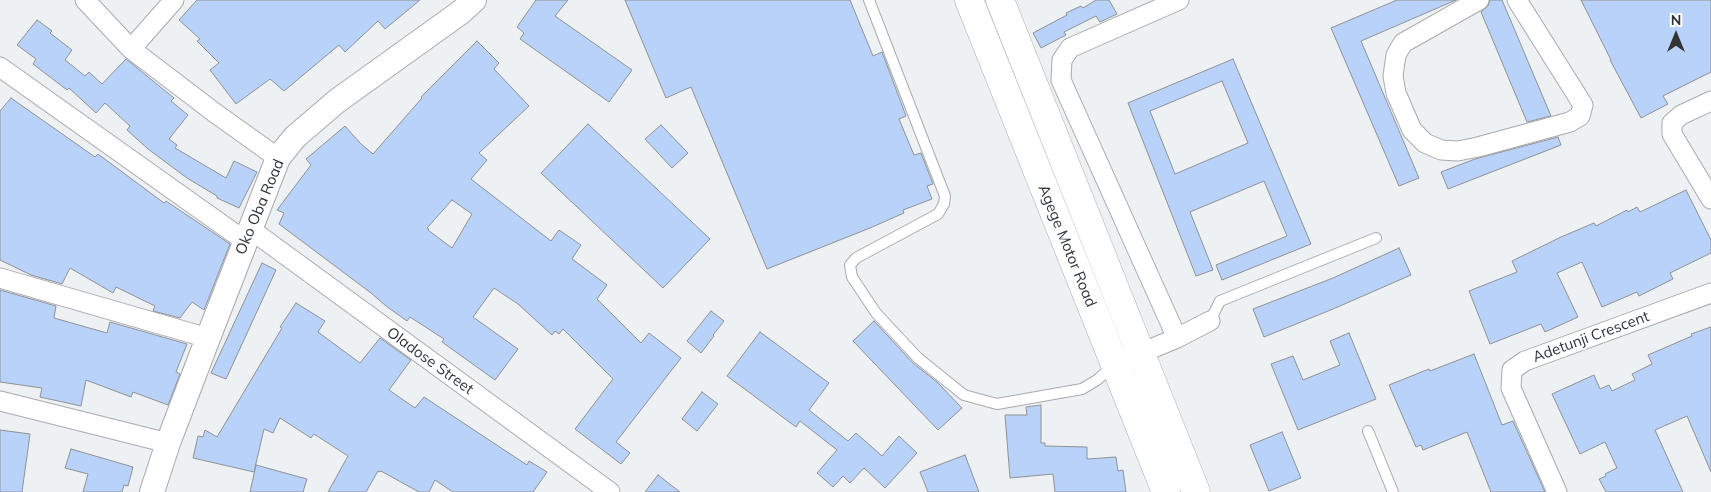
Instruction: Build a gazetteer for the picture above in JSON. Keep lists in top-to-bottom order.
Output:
{
  "streets": {
    "main road": ["Agege Motor Road"],
    "street": ["Oko Oba Road", "Adetunji Crescent", "Oladose Street"]
  },
  "crossings": [
    ["Oko Oba Road", "Oladose Street"]
  ],
  "north": "top"
}
